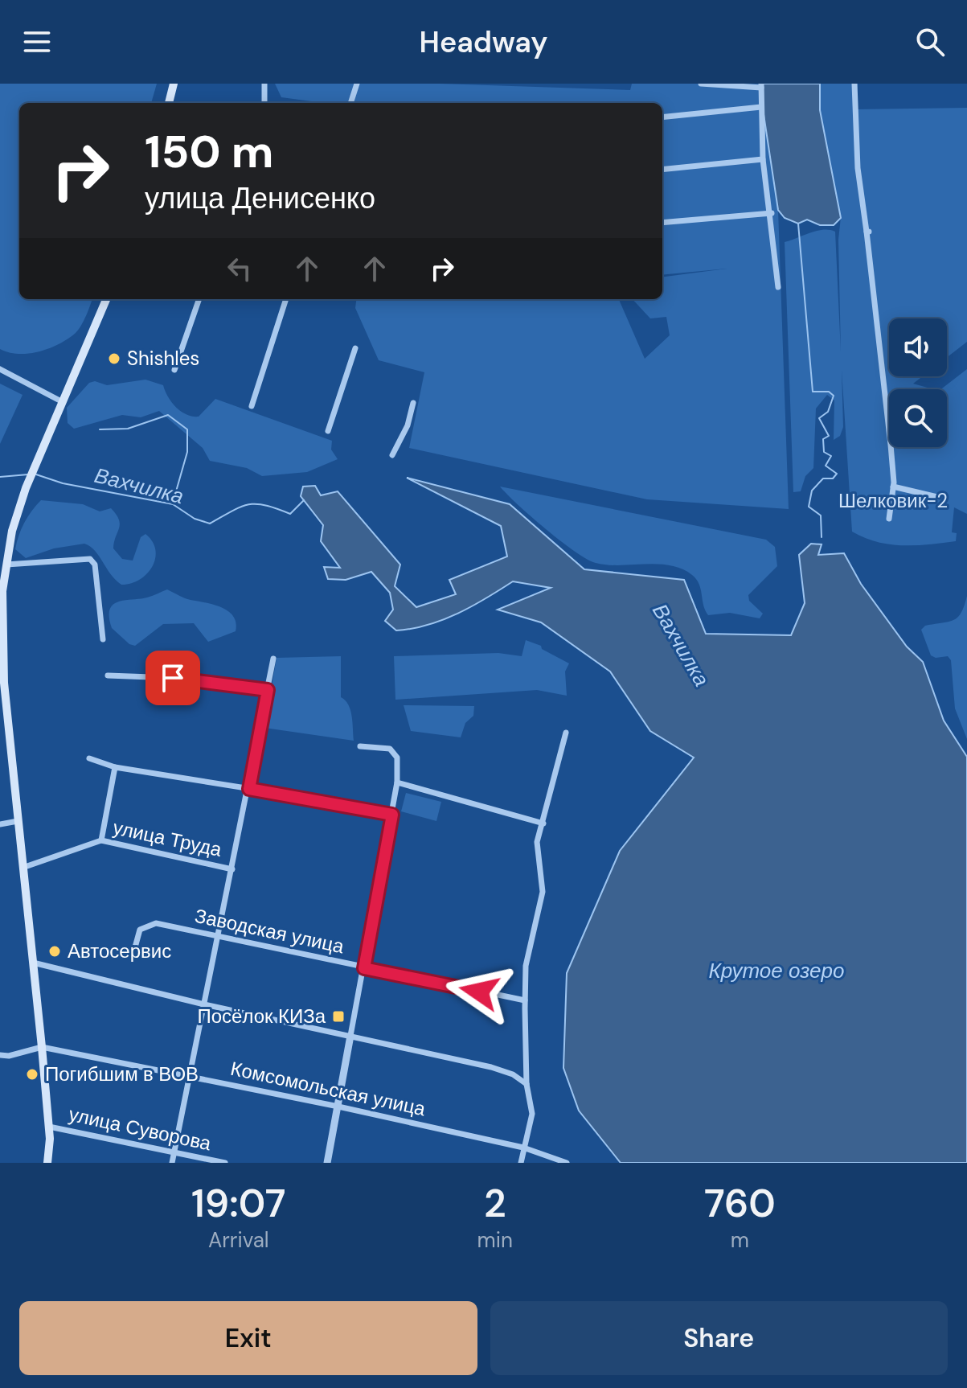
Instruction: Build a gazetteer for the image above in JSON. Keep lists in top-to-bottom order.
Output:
{
  "streets": {
    "street": [
      "улица Труда",
      "Заводская улица",
      "Комсомольская улица",
      "улица Суворова"
    ]
  },
  "water": ["Вахчилка", "Крутое озеро"],
  "parks": ["Шелковик-2"],
  "places": {
    "other": ["Shishles", "Автосервис", "Погибшим в ВОВ"],
    "transit": ["Посёлок КИЗа"]
  },
  "page": {
    "header": "Headway",
    "turn": ["150 m", "улица Денисенко"],
    "eta": [
      "19:07",
      "Arrival",
      "2",
      "min",
      "760",
      "m"
    ],
    "buttons": ["Exit", "Share"]
  }
}
